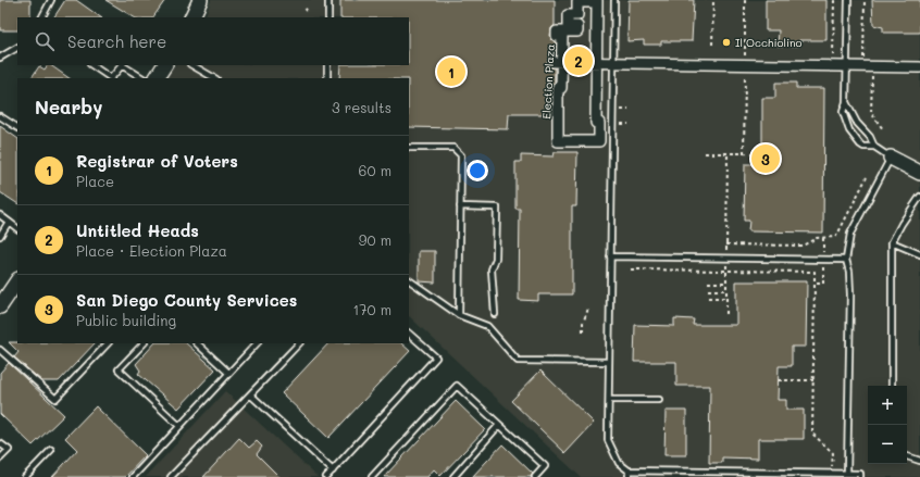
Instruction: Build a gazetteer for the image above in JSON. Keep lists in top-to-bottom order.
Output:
{
  "streets": {
    "street": ["Election Plaza"]
  },
  "places": ["Il Occhiolino"],
  "page": {
    "search": "Search here",
    "pins": ["2", "1", "3"],
    "heading": ["Nearby", "3 results"],
    "list": [
      {
        "mark": "1",
        "name": "Registrar of Voters",
        "note": "Place",
        "value": "60 m"
      },
      {
        "mark": "2",
        "name": "Untitled Heads",
        "note": "Place · Election Plaza",
        "value": "90 m"
      },
      {
        "mark": "3",
        "name": "San Diego County Services",
        "note": "Public building",
        "value": "170 m"
      }
    ],
    "map_buttons": ["+", "−"]
  }
}
